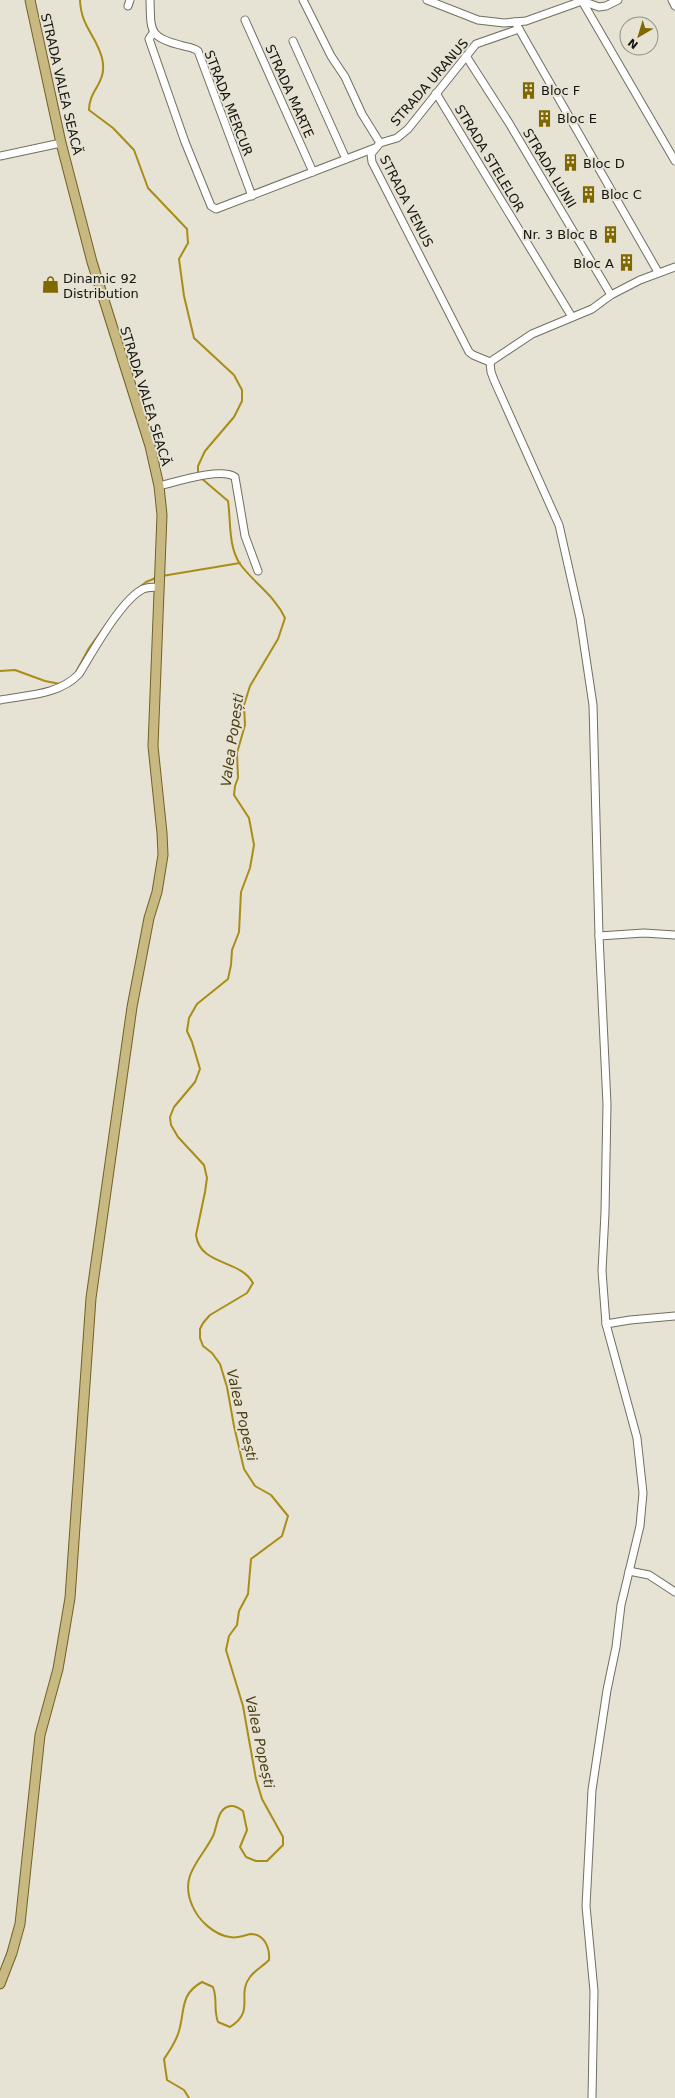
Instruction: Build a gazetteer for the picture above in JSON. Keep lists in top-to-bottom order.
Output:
{
  "streets": {
    "main road": ["STRADA VALEA SEACĂ"],
    "street": [
      "STRADA URANUS",
      "STRADA MARTE",
      "STRADA MERCUR",
      "STRADA STELELOR",
      "STRADA LUNII",
      "STRADA VENUS"
    ]
  },
  "crossings": [
    ["STRADA URANUS", "STRADA MARTE"],
    ["STRADA URANUS", "STRADA MERCUR"],
    ["STRADA URANUS", "STRADA STELELOR"],
    ["STRADA URANUS", "STRADA LUNII"],
    ["STRADA URANUS", "STRADA VENUS"]
  ],
  "water": ["Valea Popești"],
  "places": {
    "building": [
      "Bloc F",
      "Bloc E",
      "Bloc D",
      "Bloc C",
      "Nr. 3 Bloc B",
      "Bloc A"
    ],
    "shop": ["Dinamic 92 Distribution"]
  },
  "north": "bottom left"
}
